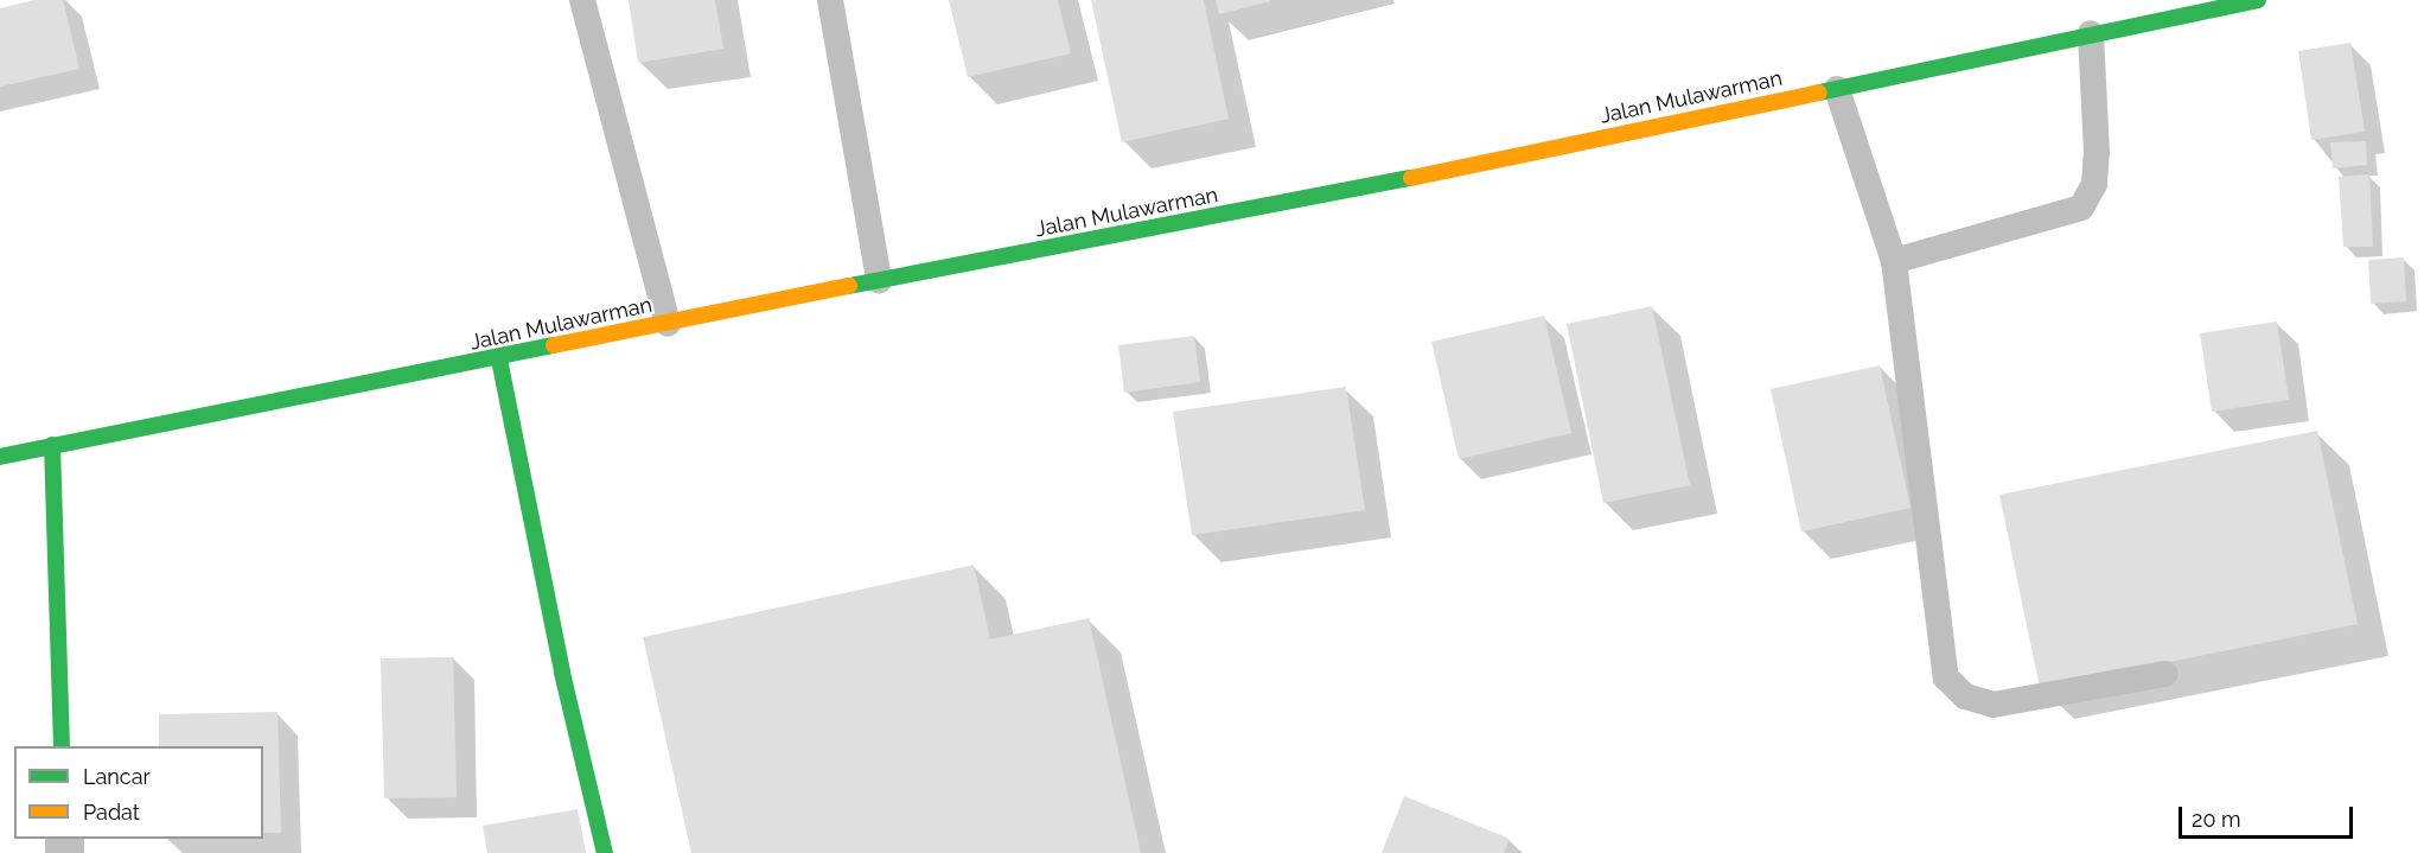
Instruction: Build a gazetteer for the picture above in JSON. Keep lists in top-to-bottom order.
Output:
{
  "streets": {
    "main road": ["Jalan Mulawarman"]
  },
  "legend": ["Lancar", "Padat"],
  "scale_bar": "20 m"
}
